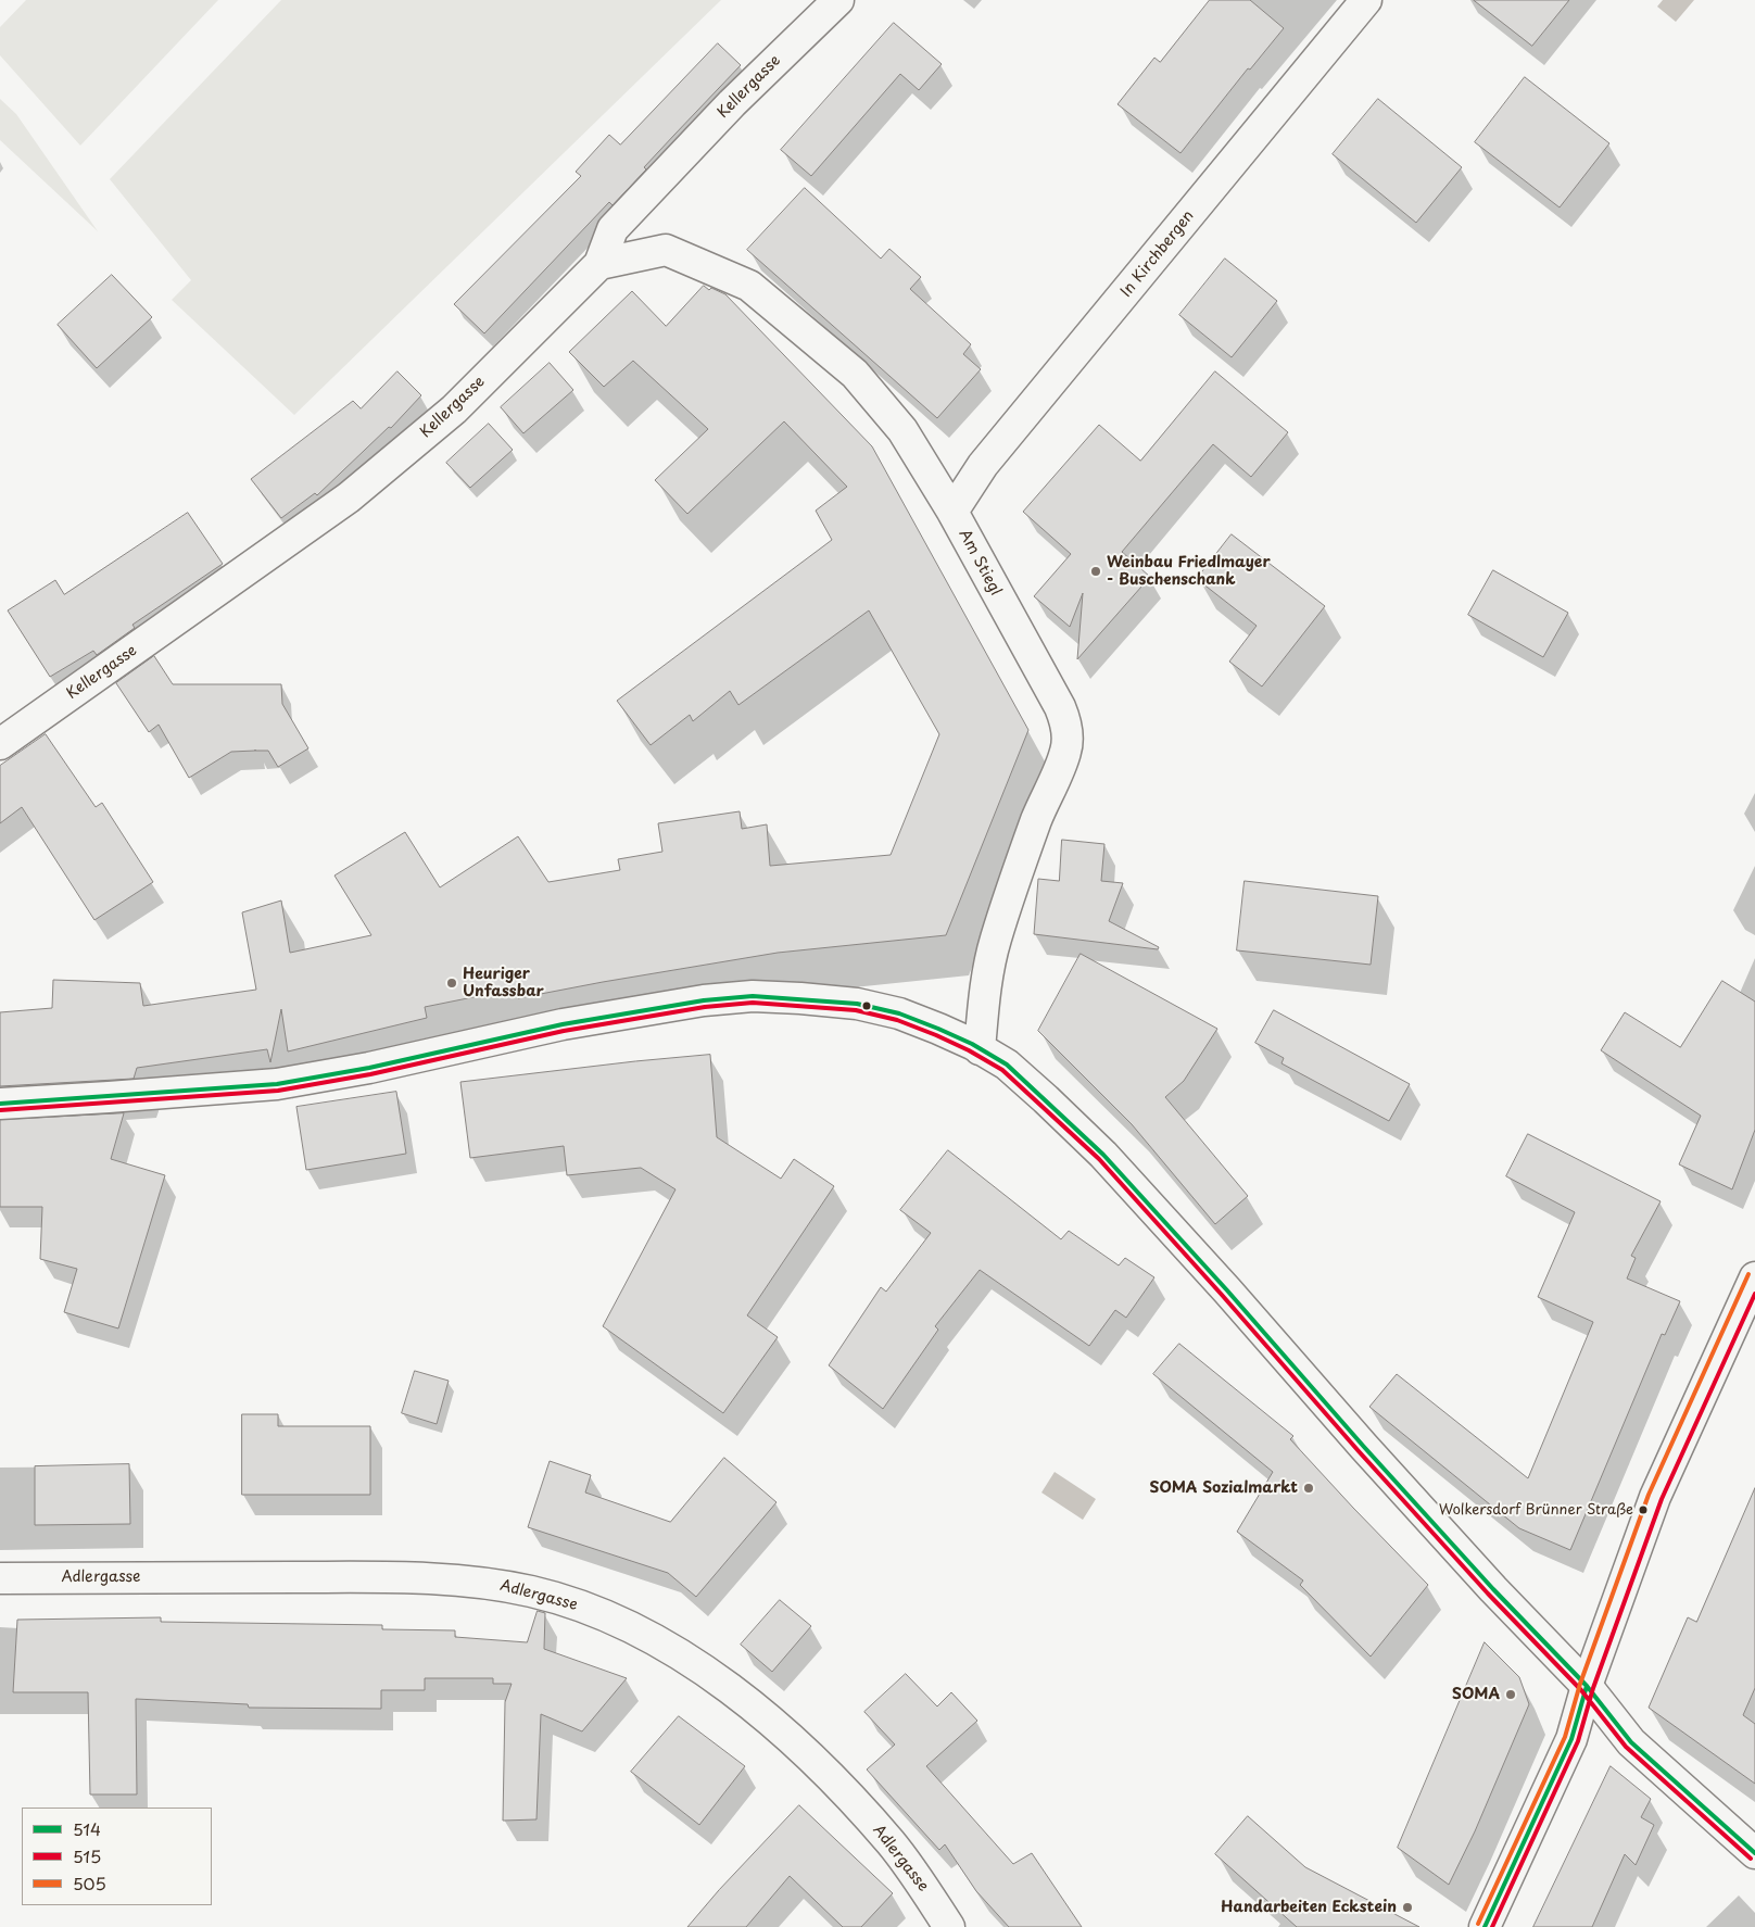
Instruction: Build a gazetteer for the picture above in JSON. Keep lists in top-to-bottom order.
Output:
{
  "streets": {
    "street": [
      "Kellergasse",
      "In Kirchbergen",
      "Am Stiegl",
      "Adlergasse"
    ]
  },
  "crossings": [
    ["Kellergasse", "Am Stiegl"],
    ["In Kirchbergen", "Am Stiegl"]
  ],
  "places": [
    "Weinbau Friedlmayer - Buschenschank",
    "Heuriger Unfassbar",
    "SOMA Sozialmarkt",
    "Wolkersdorf Brünner Straße",
    "SOMA",
    "Handarbeiten Eckstein"
  ],
  "lines": ["transit line 514", "transit line 515", "transit line 505"],
  "legend": ["514", "515", "505"]
}
